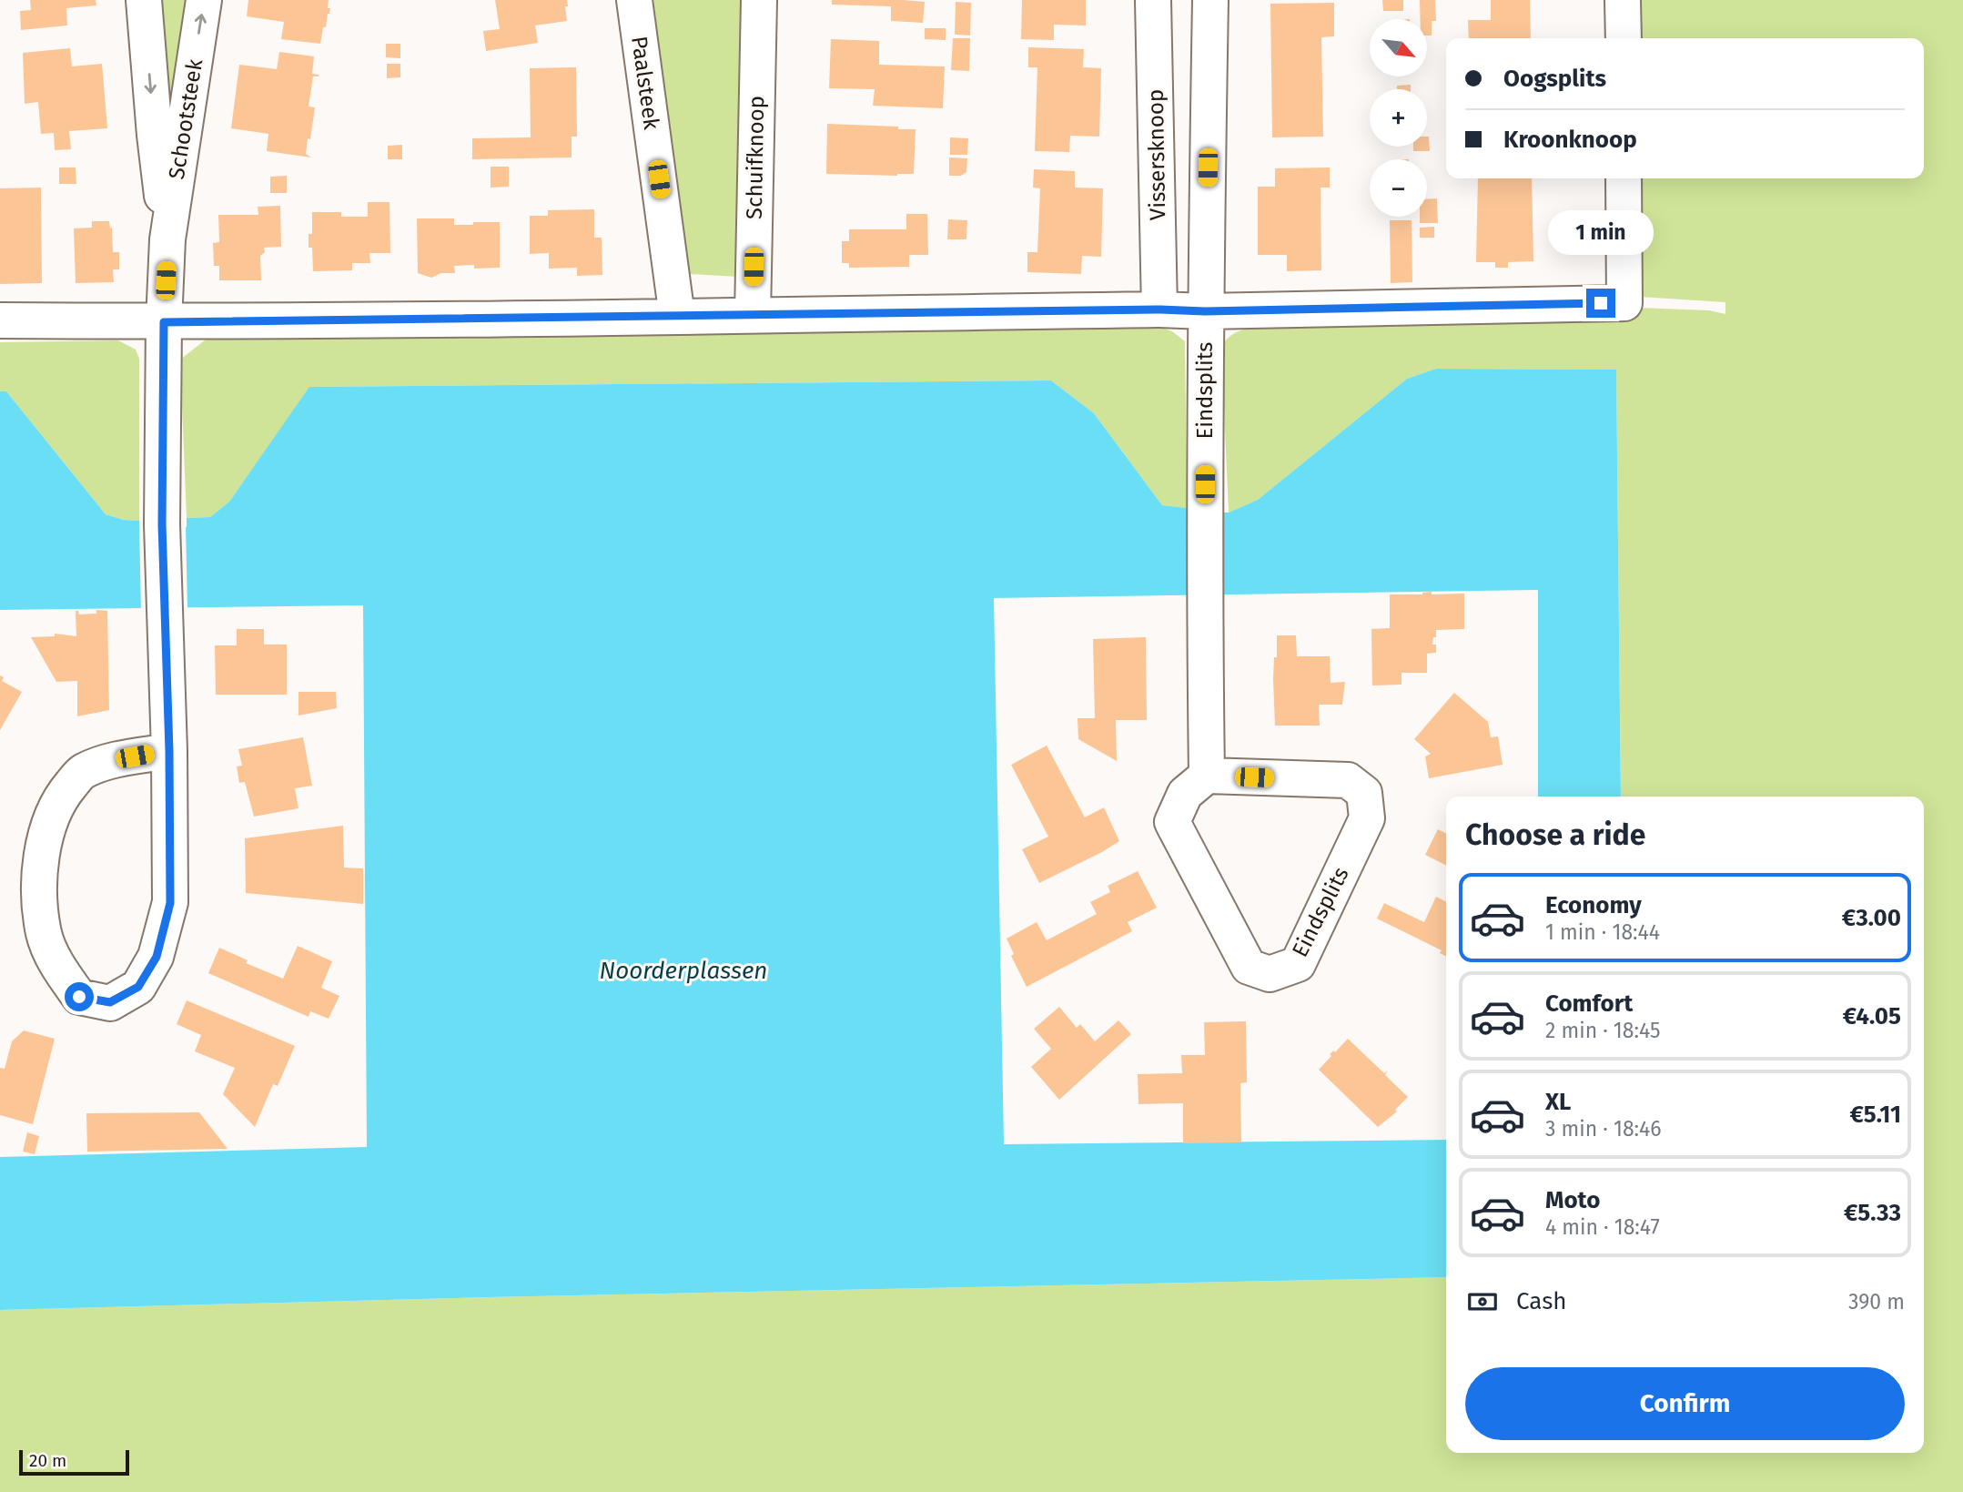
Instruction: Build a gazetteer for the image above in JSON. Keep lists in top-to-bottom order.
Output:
{
  "streets": {
    "street": [
      "Paalsteek",
      "Schootsteek",
      "Vissersknoop",
      "Schuifknoop",
      "Eindsplits"
    ]
  },
  "water": ["Noorderplassen"],
  "scale_bar": "20 m",
  "north": "bottom right",
  "page": {
    "map_buttons": ["+", "−"],
    "banner": ["Oogsplits", "Kroonknoop"],
    "bubble": "1 min",
    "heading": "Choose a ride",
    "list": [
      {
        "name": "Economy",
        "note": "1 min · 18:44",
        "value": "€3.00"
      },
      {
        "name": "Comfort",
        "note": "2 min · 18:45",
        "value": "€4.05"
      },
      {
        "name": "XL",
        "note": "3 min · 18:46",
        "value": "€5.11"
      },
      {
        "name": "Moto",
        "note": "4 min · 18:47",
        "value": "€5.33"
      }
    ],
    "pay": ["Cash", "390 m"],
    "buttons": "Confirm",
    "scale": "20 m"
  }
}
